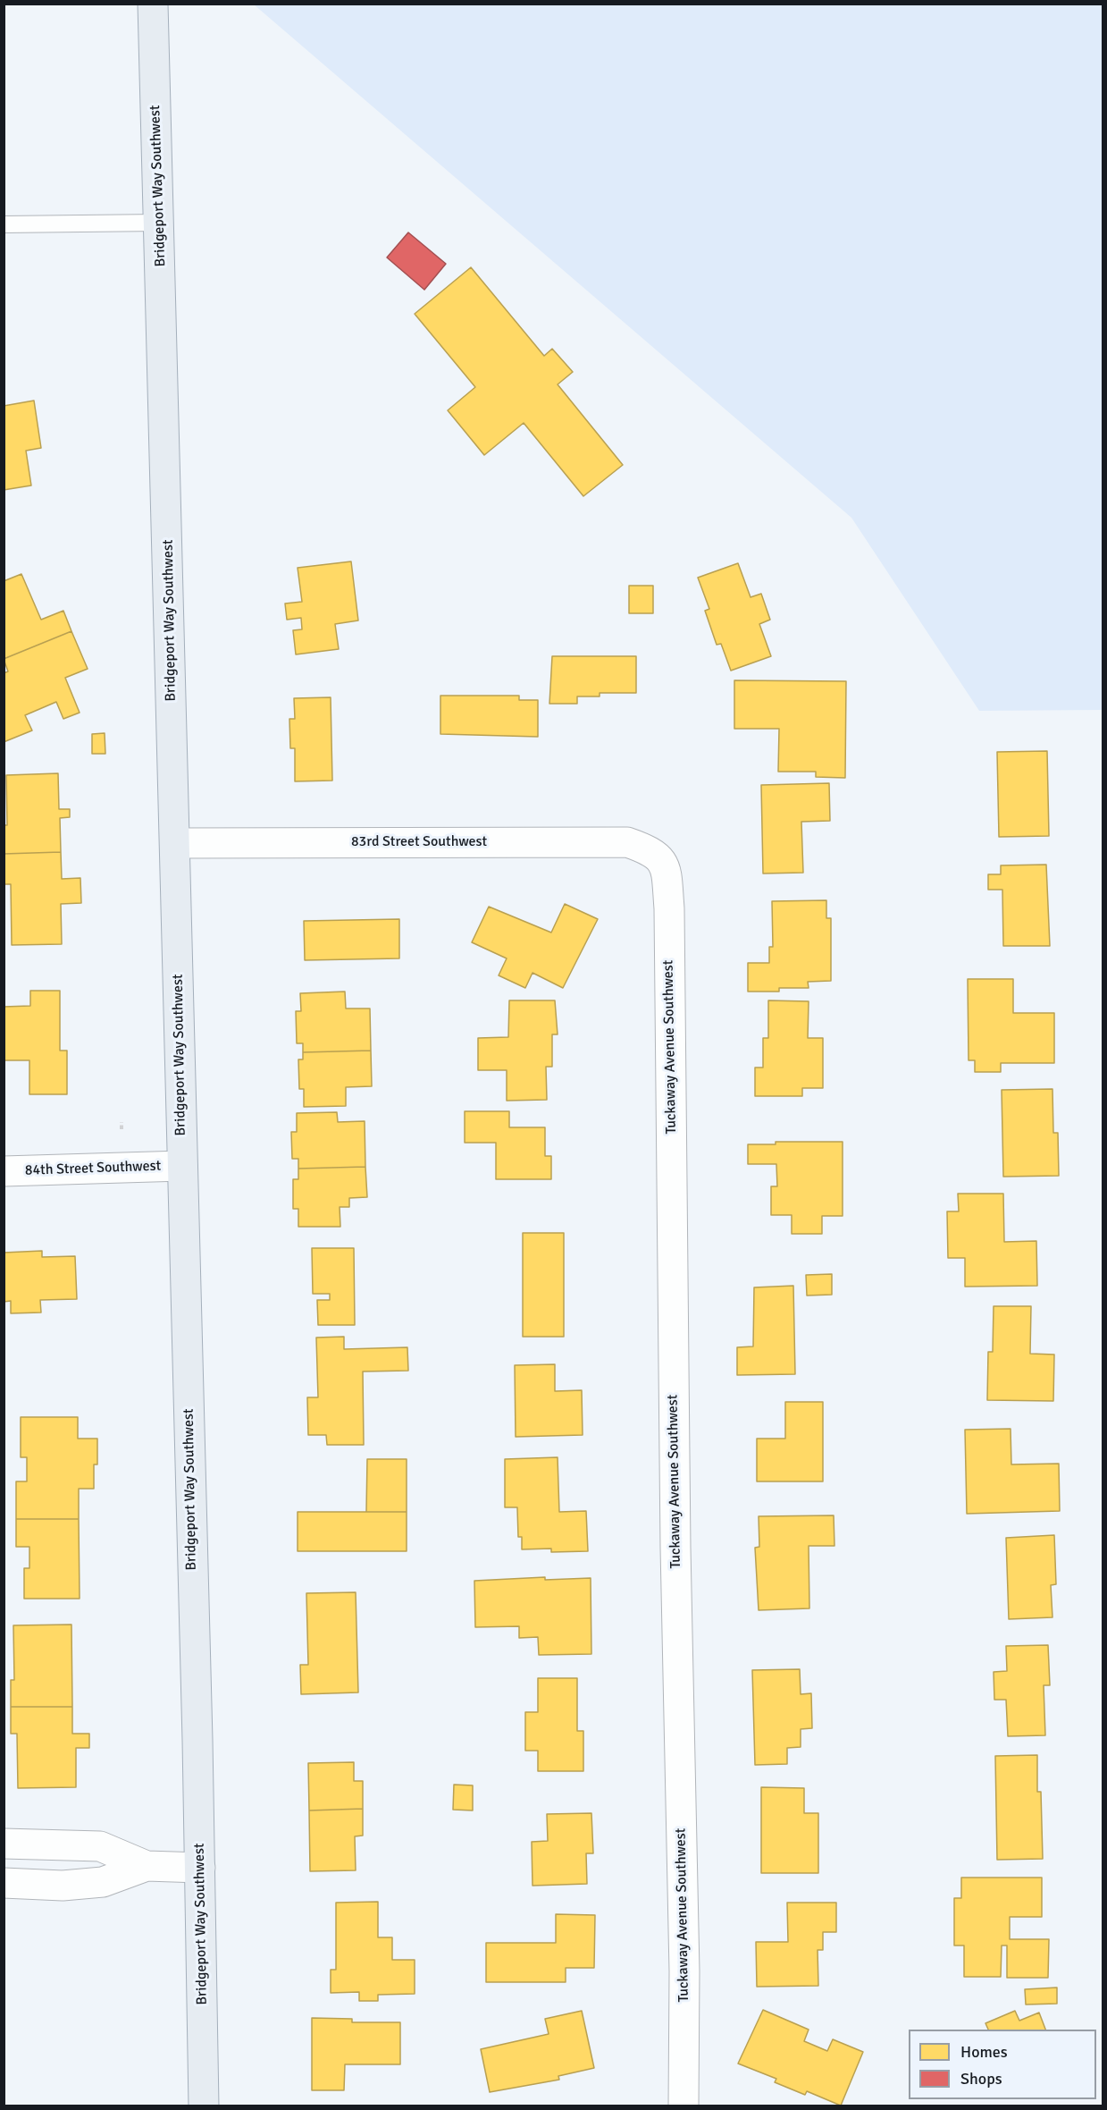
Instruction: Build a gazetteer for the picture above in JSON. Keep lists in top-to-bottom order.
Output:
{
  "streets": {
    "main road": ["Bridgeport Way Southwest"],
    "street": ["83rd Street Southwest", "Tuckaway Avenue Southwest", "84th Street Southwest"]
  },
  "crossings": [
    ["Bridgeport Way Southwest", "83rd Street Southwest"],
    ["Bridgeport Way Southwest", "84th Street Southwest"],
    ["83rd Street Southwest", "Tuckaway Avenue Southwest"]
  ],
  "legend": ["Homes", "Shops"]
}
